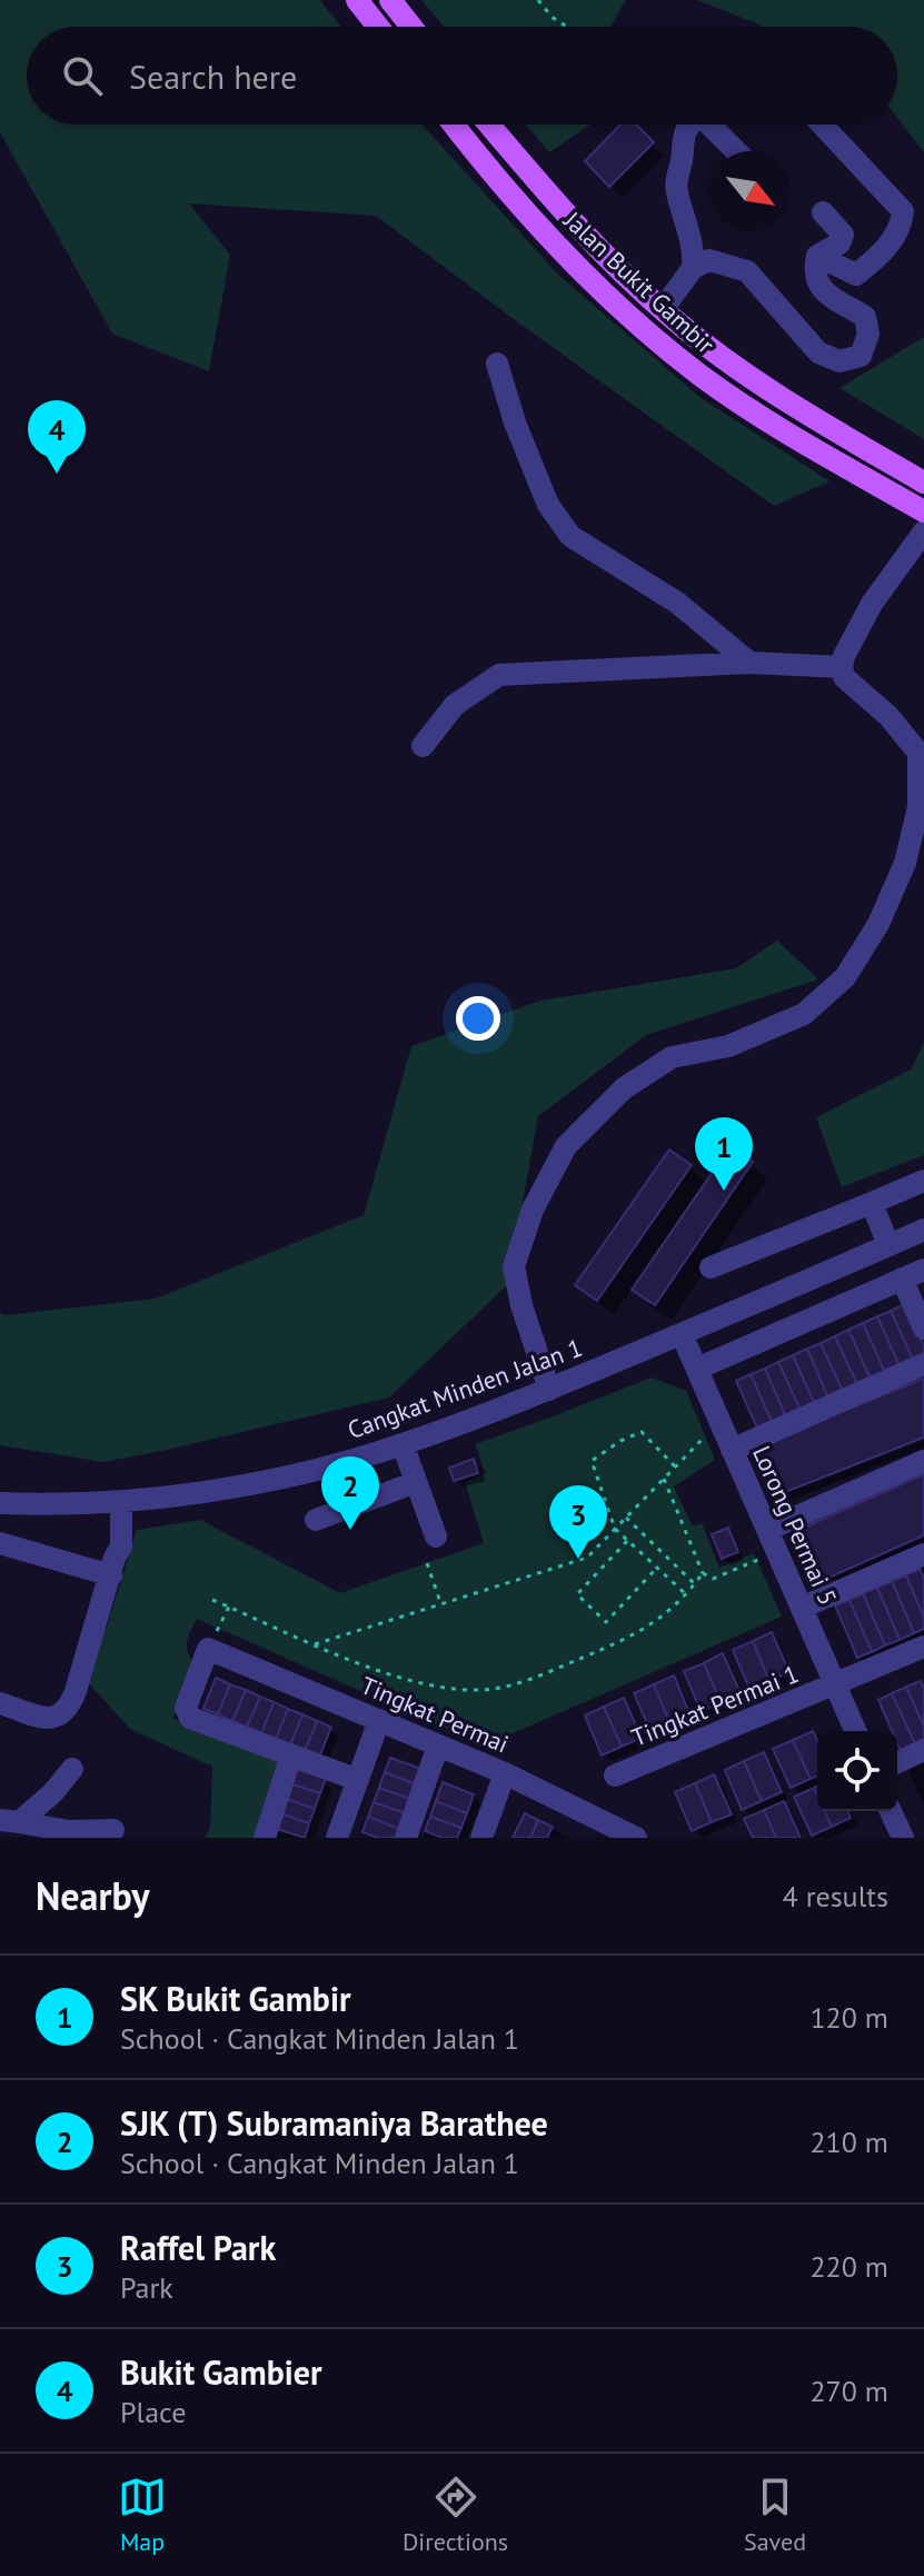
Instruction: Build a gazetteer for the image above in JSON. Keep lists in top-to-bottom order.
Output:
{
  "streets": {
    "main road": ["Jalan Bukit Gambir"],
    "street": [
      "Cangkat Minden Jalan 1",
      "Lorong Permai 5",
      "Tingkat Permai 1",
      "Tingkat Permai"
    ]
  },
  "crossings": [
    ["Cangkat Minden Jalan 1", "Lorong Permai 5"],
    ["Lorong Permai 5", "Tingkat Permai 1"]
  ],
  "north": "bottom right",
  "page": {
    "search": "Search here",
    "pins": [
      "4",
      "1",
      "2",
      "3"
    ],
    "heading": ["Nearby", "4 results"],
    "list": [
      {
        "mark": "1",
        "name": "SK Bukit Gambir",
        "note": "School · Cangkat Minden Jalan 1",
        "value": "120 m"
      },
      {
        "mark": "2",
        "name": "SJK (T) Subramaniya Barathee",
        "note": "School · Cangkat Minden Jalan 1",
        "value": "210 m"
      },
      {
        "mark": "3",
        "name": "Raffel Park",
        "note": "Park",
        "value": "220 m"
      },
      {
        "mark": "4",
        "name": "Bukit Gambier",
        "note": "Place",
        "value": "270 m"
      }
    ],
    "nav": ["Map", "Directions", "Saved"]
  }
}
